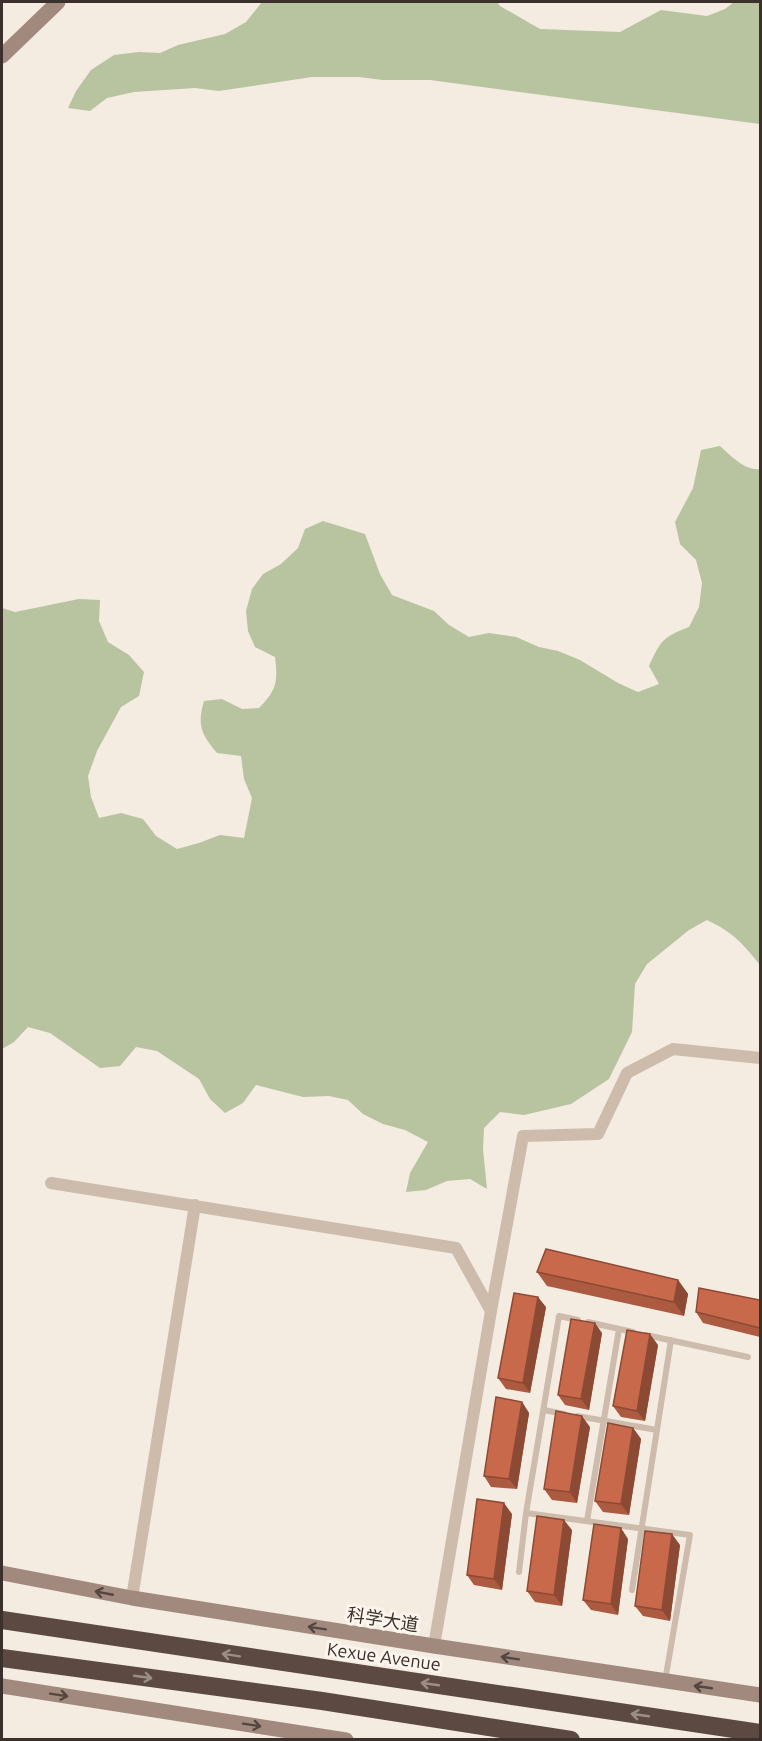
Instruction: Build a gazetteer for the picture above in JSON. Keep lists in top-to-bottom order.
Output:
{
  "streets": {
    "highway": ["Kexue Avenue"],
    "main road": ["科学大道"]
  }
}
